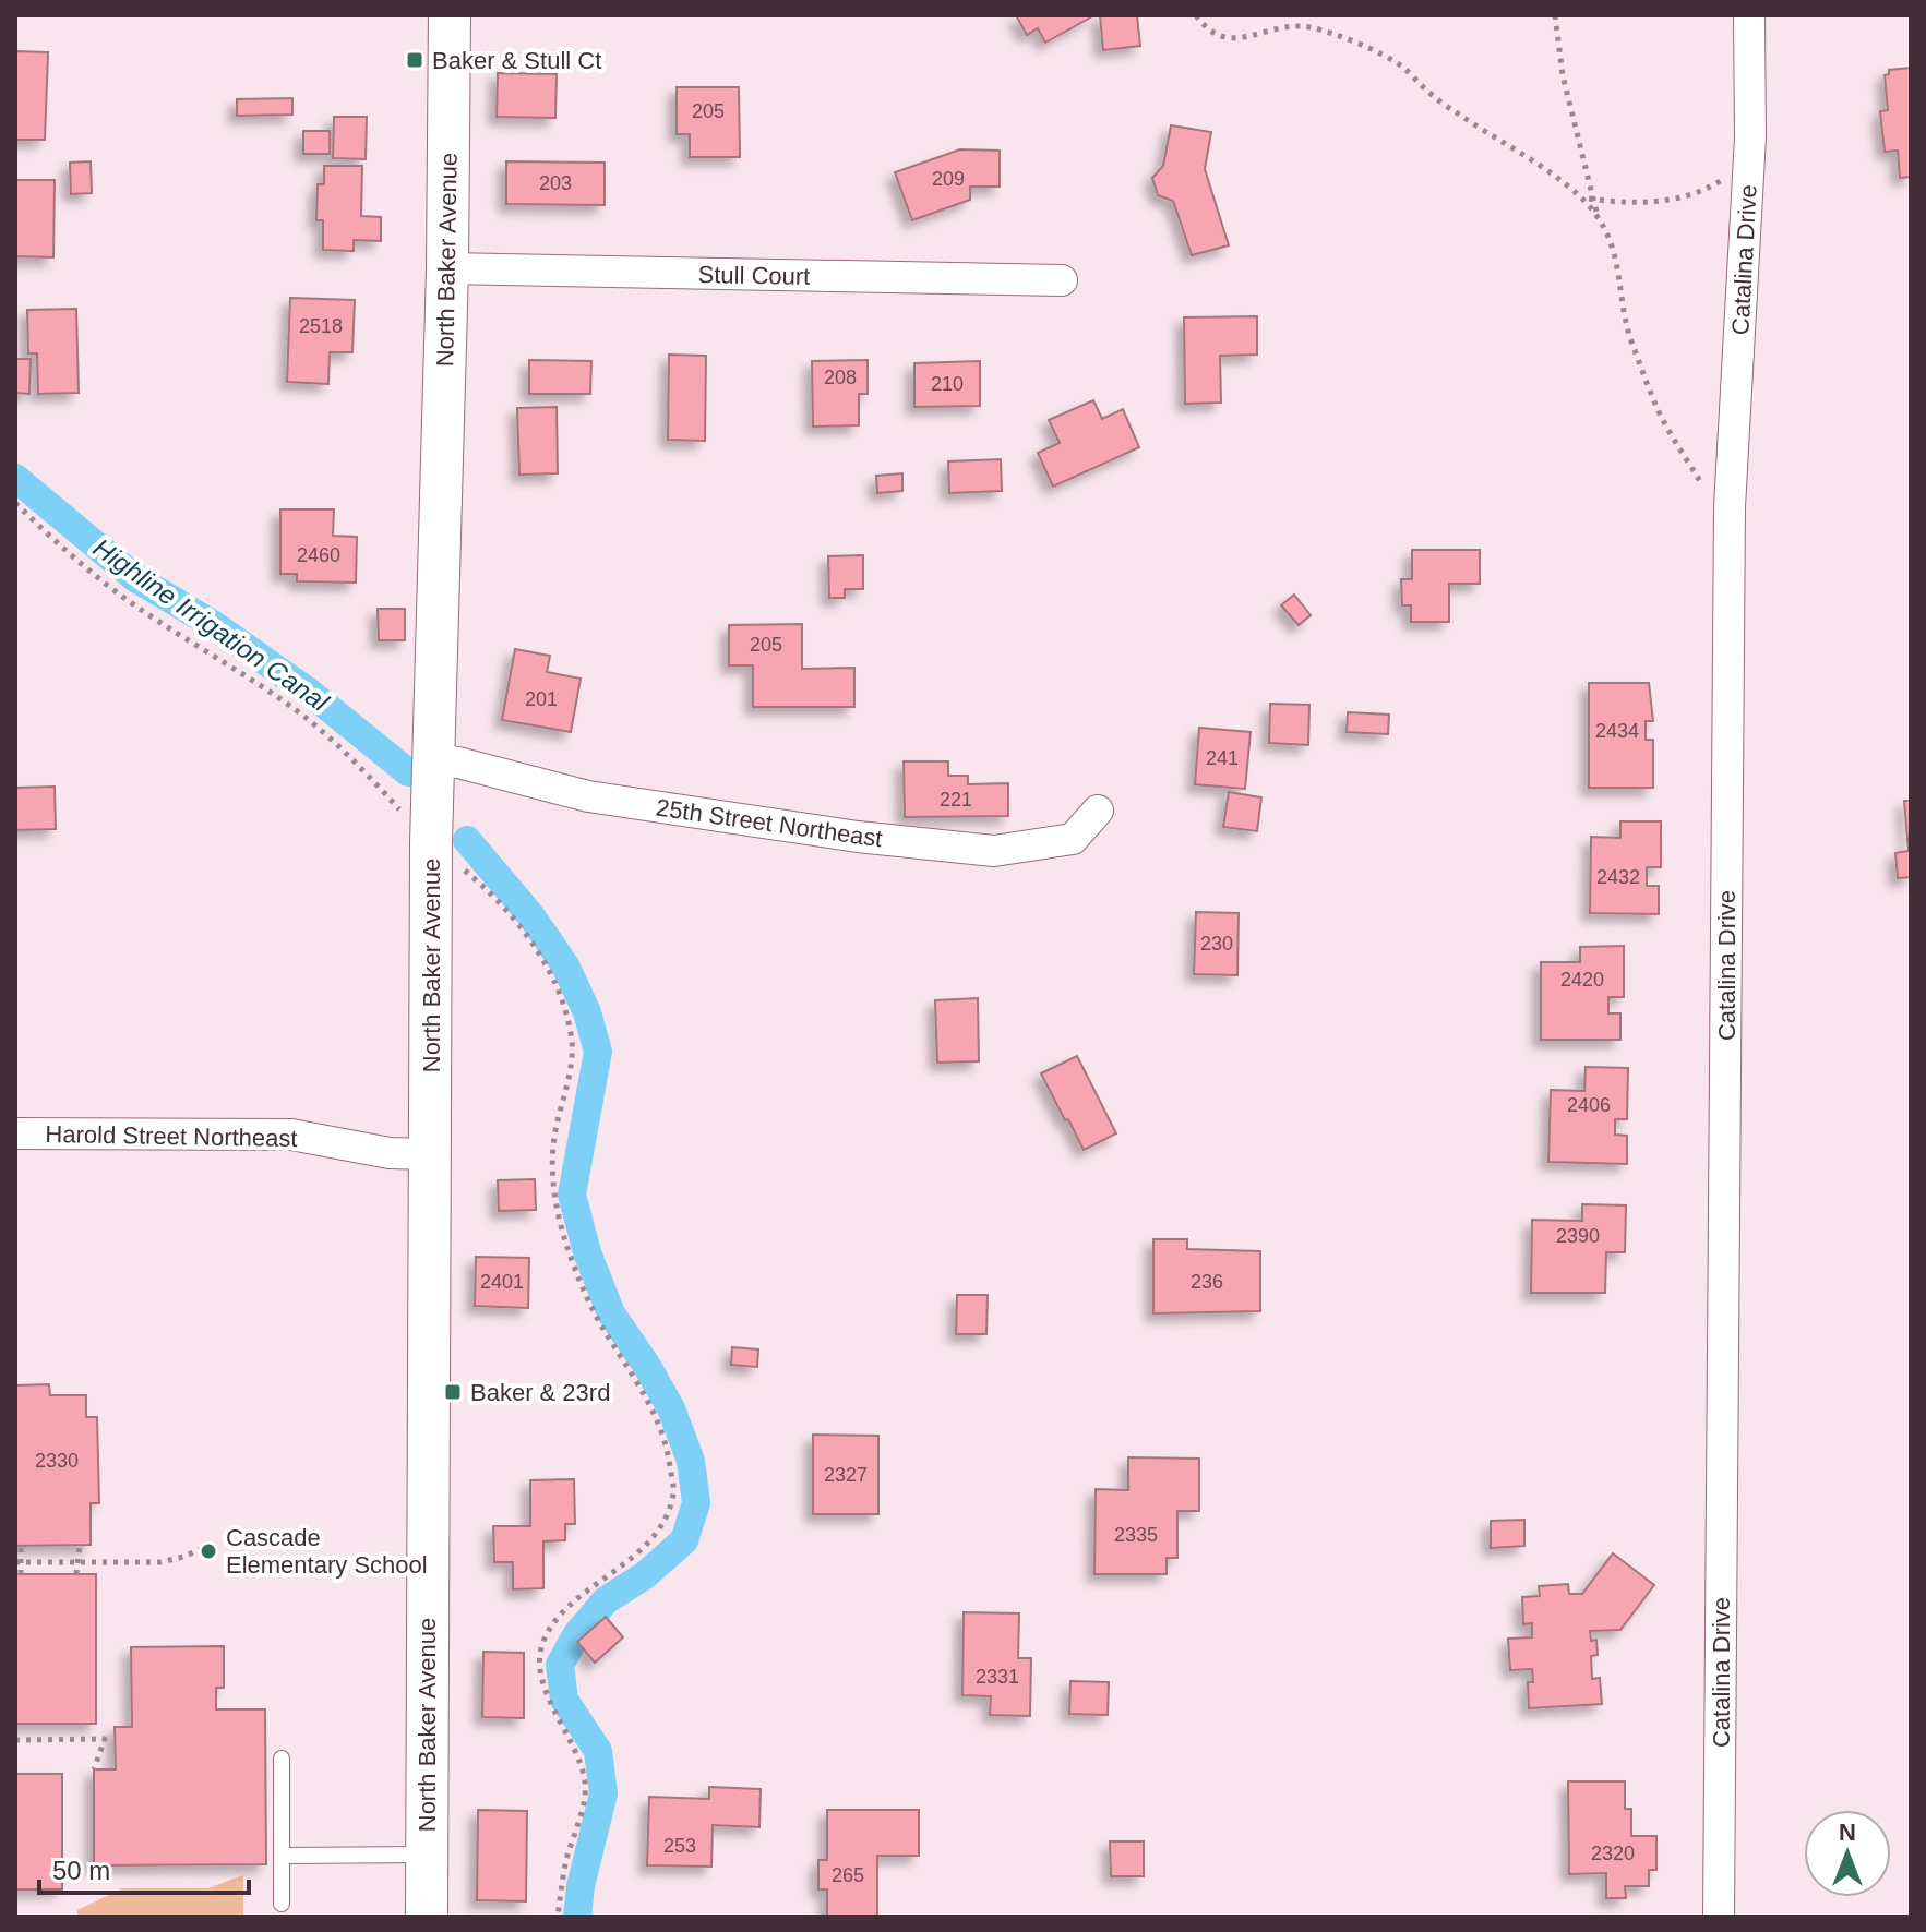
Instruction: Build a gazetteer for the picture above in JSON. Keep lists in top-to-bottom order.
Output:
{
  "streets": {
    "main road": ["North Baker Avenue"],
    "street": [
      "Catalina Drive",
      "Stull Court",
      "25th Street Northeast",
      "Harold Street Northeast"
    ]
  },
  "crossings": [
    ["North Baker Avenue", "Stull Court"],
    ["North Baker Avenue", "25th Street Northeast"],
    ["North Baker Avenue", "Harold Street Northeast"]
  ],
  "water": ["Highline Irrigation Canal"],
  "places": {
    "transit": ["Baker & Stull Ct", "Baker & 23rd"],
    "other": ["Cascade Elementary School"]
  },
  "house_numbers": [
    "205",
    "209",
    "203",
    "2518",
    "208",
    "210",
    "2460",
    "205",
    "201",
    "2434",
    "241",
    "221",
    "2432",
    "230",
    "2420",
    "2406",
    "2390",
    "2401",
    "236",
    "2330",
    "2327",
    "2335",
    "2331",
    "253",
    "2320",
    "265"
  ],
  "scale_bar": "50 m",
  "north": "top"
}
